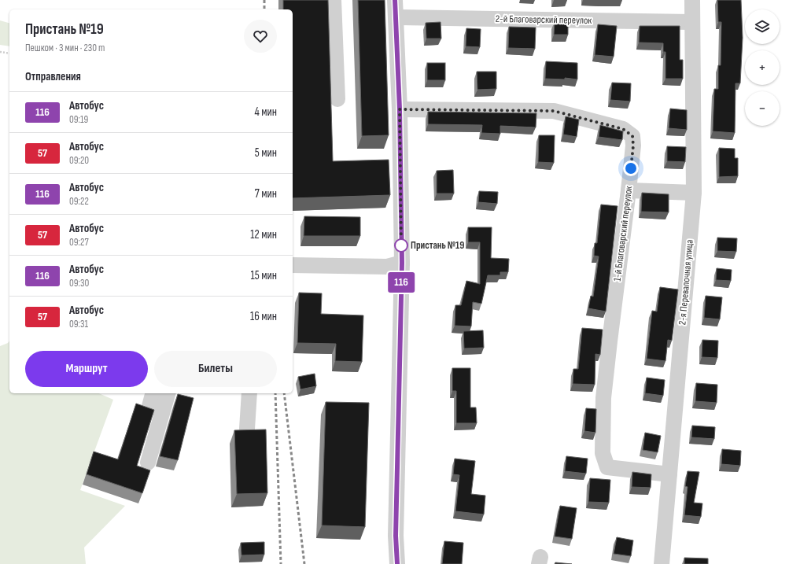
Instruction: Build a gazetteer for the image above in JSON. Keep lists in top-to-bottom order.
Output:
{
  "streets": {
    "street": ["2-й Благоварский переулок", "1-й Благоварский переулок", "2-я Перевалочная улица"]
  },
  "crossings": [
    ["2-й Благоварский переулок", "2-я Перевалочная улица"],
    ["1-й Благоварский переулок", "2-я Перевалочная улица"]
  ],
  "places": ["Пристань №19"],
  "lines": ["bus line 116"],
  "page": {
    "on_map": "116",
    "map_buttons": ["+", "−"],
    "heading": [
      ["Пристань №19", "Пешком · 3 мин · 230 m"],
      "Отправления"
    ],
    "list": [
      {
        "mark": "116",
        "name": "Автобус",
        "note": "09:19",
        "value": "4 мин"
      },
      {
        "mark": "57",
        "name": "Автобус",
        "note": "09:20",
        "value": "5 мин"
      },
      {
        "mark": "116",
        "name": "Автобус",
        "note": "09:22",
        "value": "7 мин"
      },
      {
        "mark": "57",
        "name": "Автобус",
        "note": "09:27",
        "value": "12 мин"
      },
      {
        "mark": "116",
        "name": "Автобус",
        "note": "09:30",
        "value": "15 мин"
      },
      {
        "mark": "57",
        "name": "Автобус",
        "note": "09:31",
        "value": "16 мин"
      }
    ],
    "buttons": ["Маршрут", "Билеты"]
  }
}
